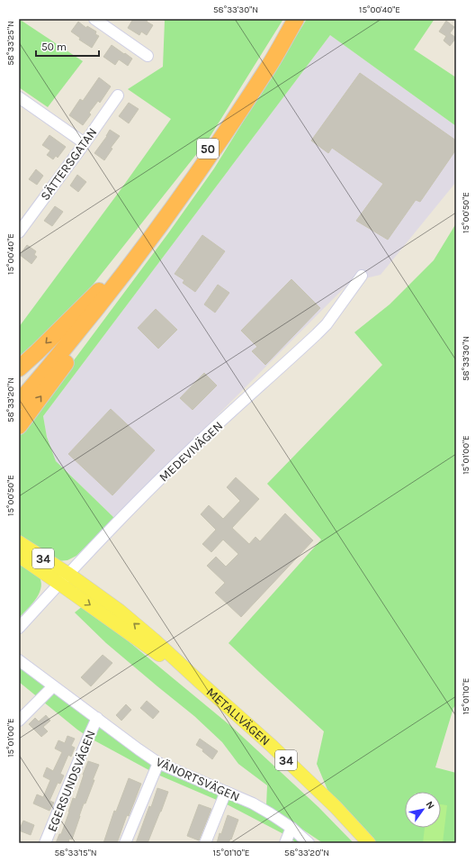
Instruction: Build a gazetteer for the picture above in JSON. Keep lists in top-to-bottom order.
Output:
{
  "streets": {
    "highway": ["50"],
    "main road": ["34", "METALLVÄGEN"],
    "street": [
      "SÄTTERSGATAN",
      "MEDEVIVÄGEN",
      "VÄNORTSVÄGEN",
      "EGERSUNDSVÄGEN"
    ]
  },
  "crossings": [
    ["MEDEVIVÄGEN", "METALLVÄGEN"],
    ["VÄNORTSVÄGEN", "EGERSUNDSVÄGEN"]
  ],
  "scale_bar": "50 m",
  "north": "top right",
  "coordinates": [
    "58°33'30\"N",
    "15°00'40\"E",
    "58°33'25\"N",
    "15°00'50\"E",
    "58°33'20\"N",
    "15°01'00\"E",
    "15°01'10\"E",
    "58°33'15\"N"
  ]
}
